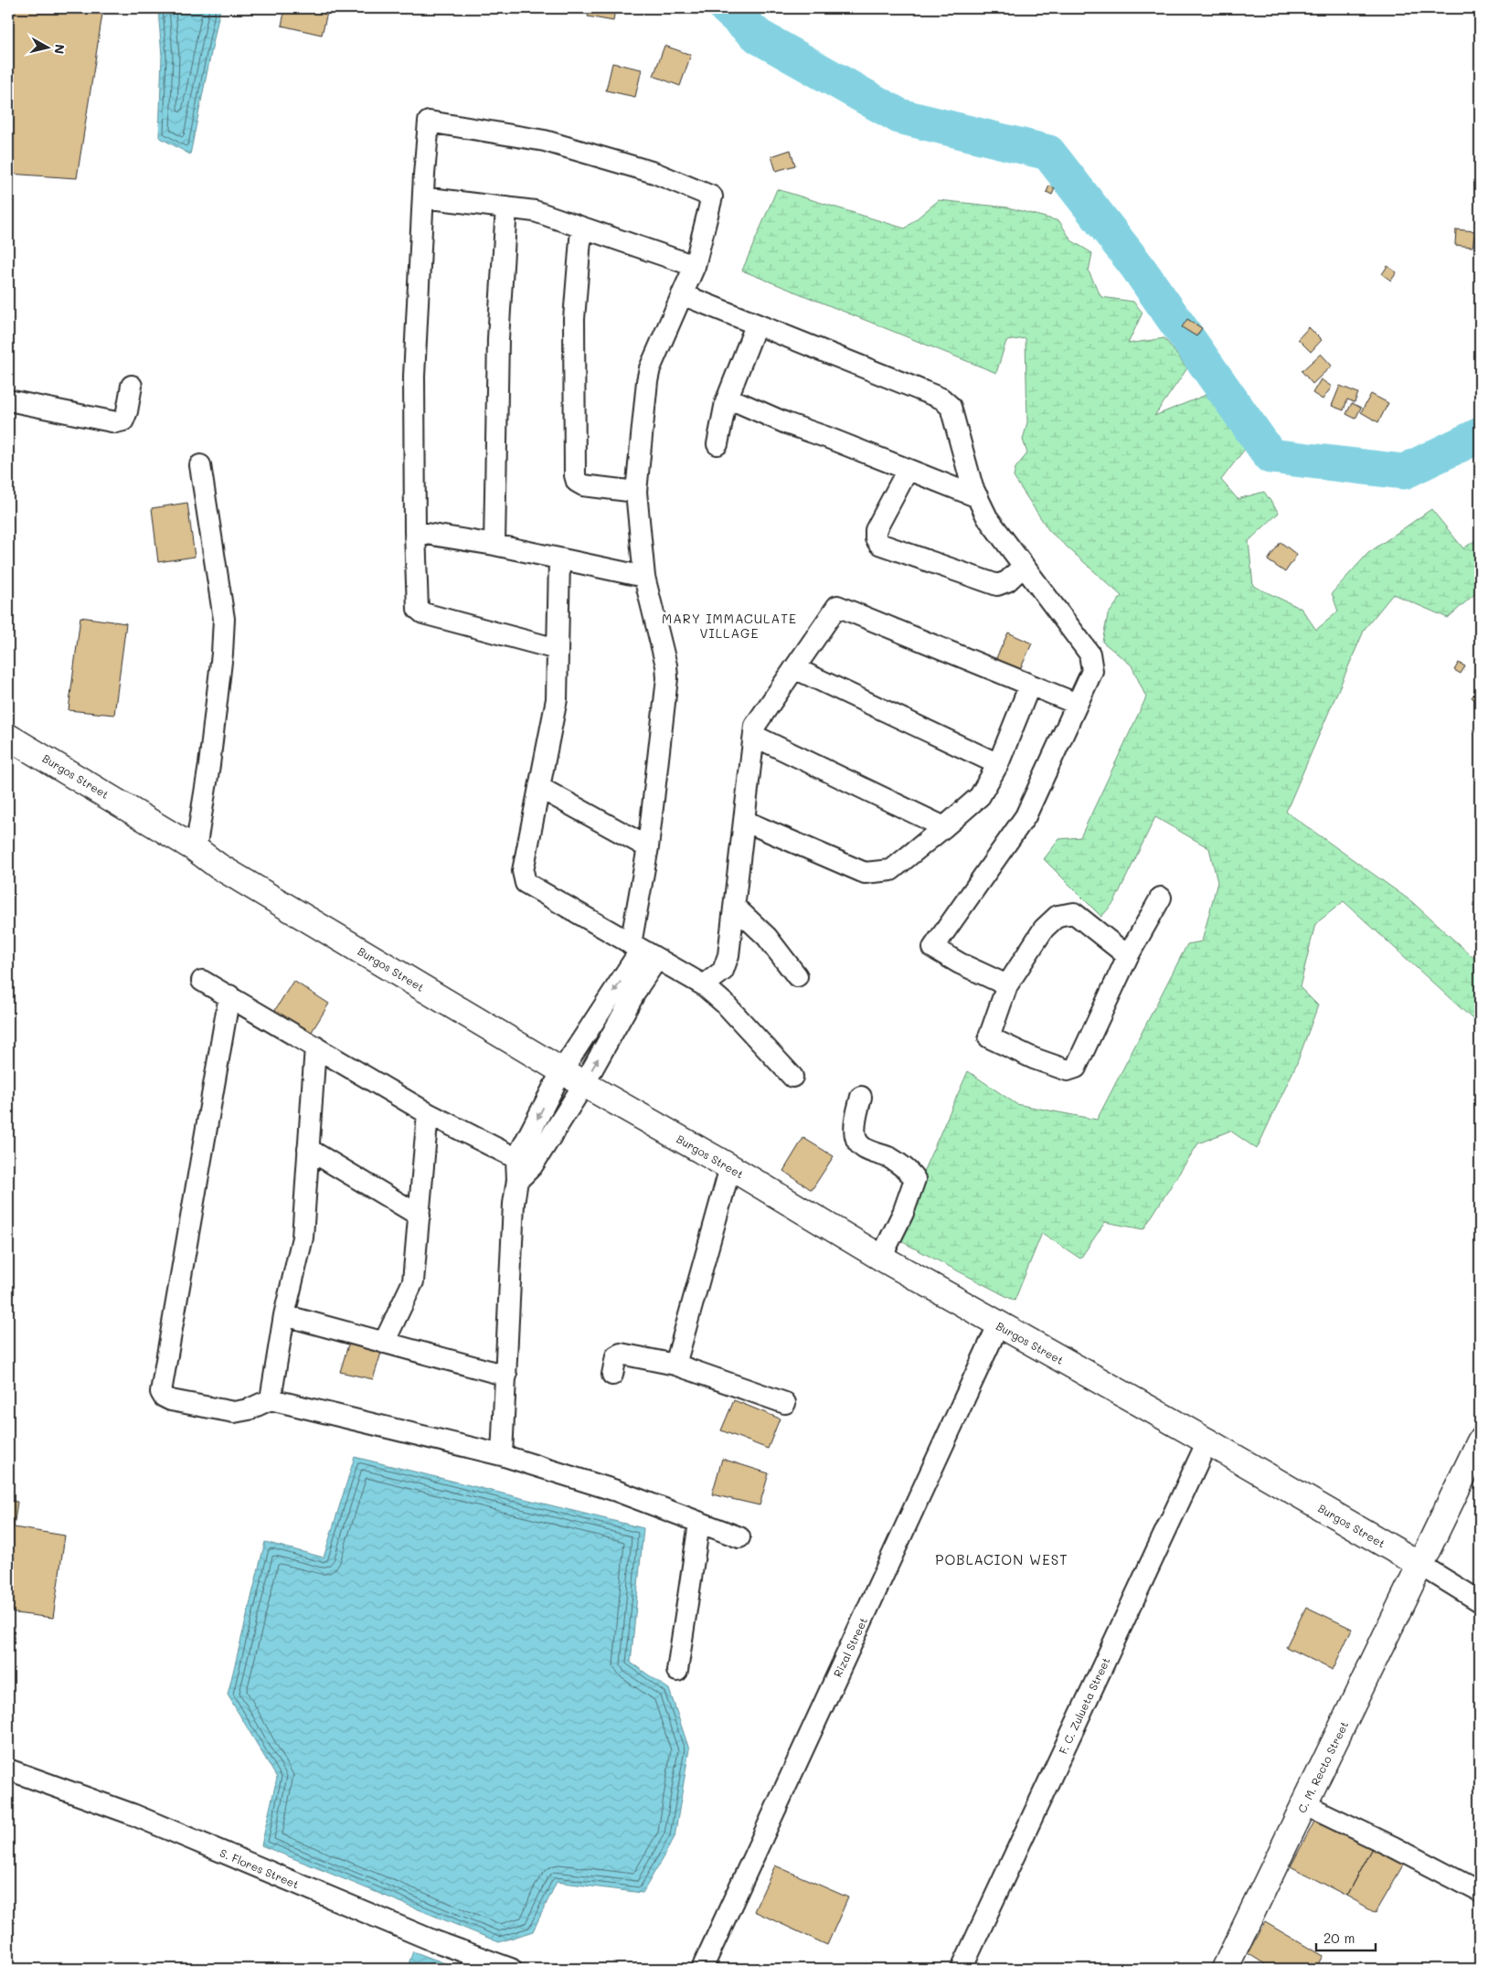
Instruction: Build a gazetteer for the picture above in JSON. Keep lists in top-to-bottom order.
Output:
{
  "streets": {
    "street": [
      "Burgos Street",
      "Rizal Street",
      "F. C. Zulueta Street",
      "C. M. Recto Street",
      "S. Flores Street"
    ]
  },
  "crossings": [
    ["Burgos Street", "Rizal Street"],
    ["Burgos Street", "F. C. Zulueta Street"],
    ["Burgos Street", "C. M. Recto Street"]
  ],
  "districts": ["MARY IMMACULATE VILLAGE", "POBLACION WEST"],
  "scale_bar": "20 m",
  "north": "right"
}
